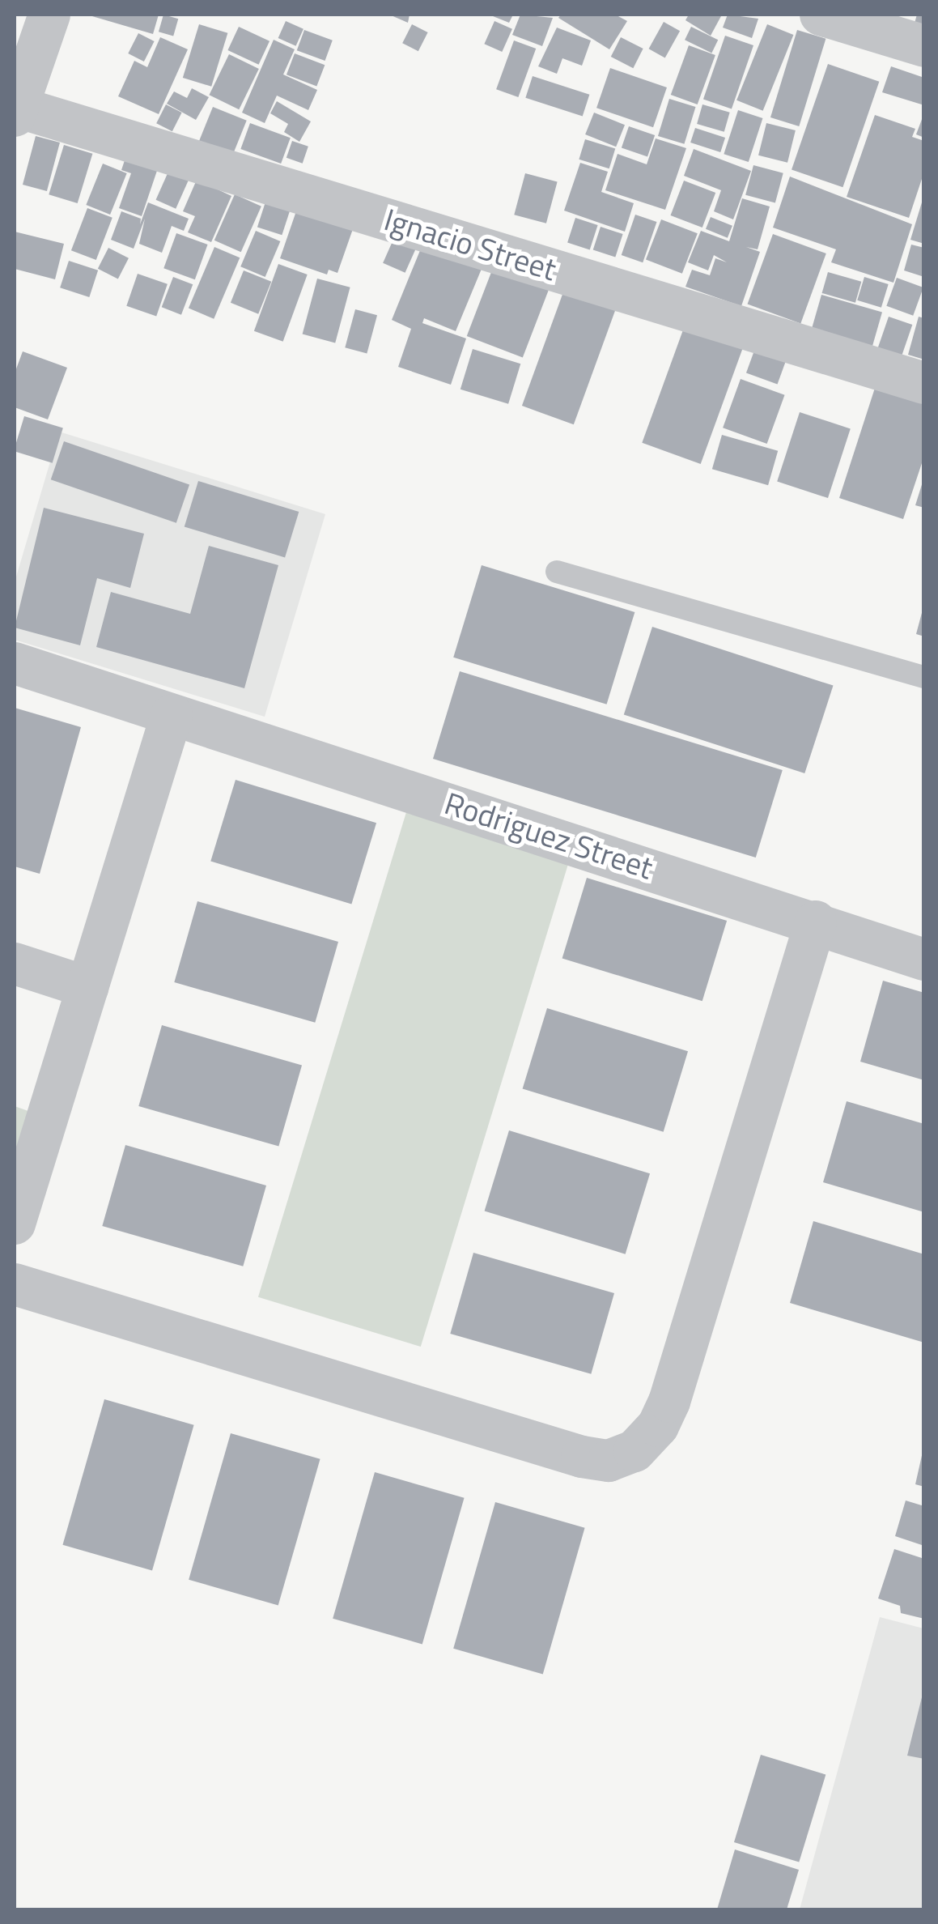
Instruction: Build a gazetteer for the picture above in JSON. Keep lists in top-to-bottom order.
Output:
{
  "streets": {
    "street": ["Ignacio Street", "Rodriguez Street"]
  }
}
